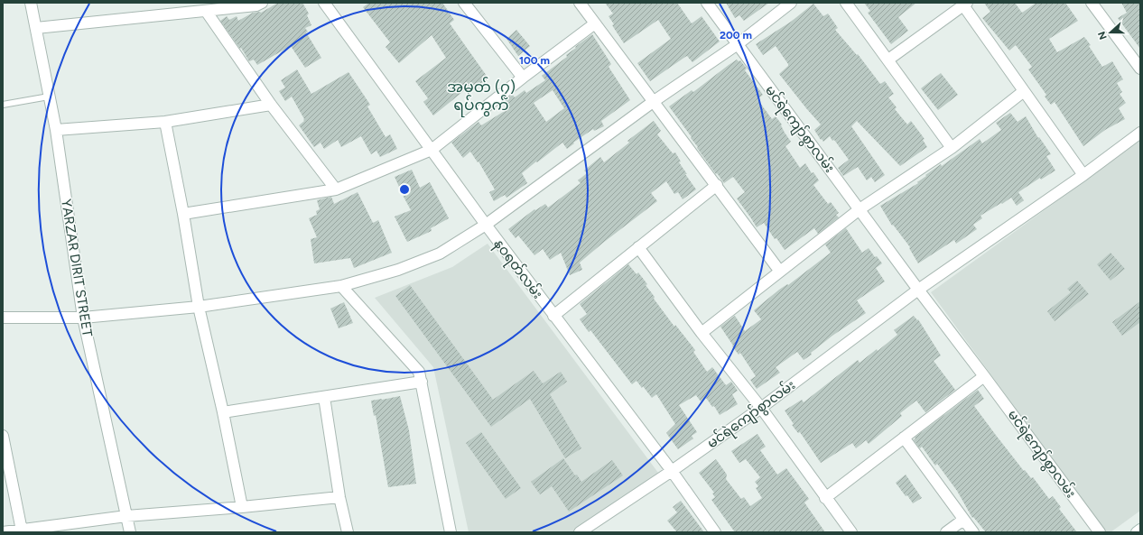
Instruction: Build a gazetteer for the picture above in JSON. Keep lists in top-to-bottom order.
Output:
{
  "streets": {
    "street": ["မင်ရဲကျော်စွာလမ်း", "YARZAR DIRIT STREET", "နဝရတ်လမ်း"]
  },
  "crossings": [
    ["မင်ရဲကျော်စွာလမ်း", "နဝရတ်လမ်း"]
  ],
  "districts": ["အမှတ် (၇) ရပ်ကွက်"],
  "north": "left",
  "rings": ["200 m", "100 m"]
}
